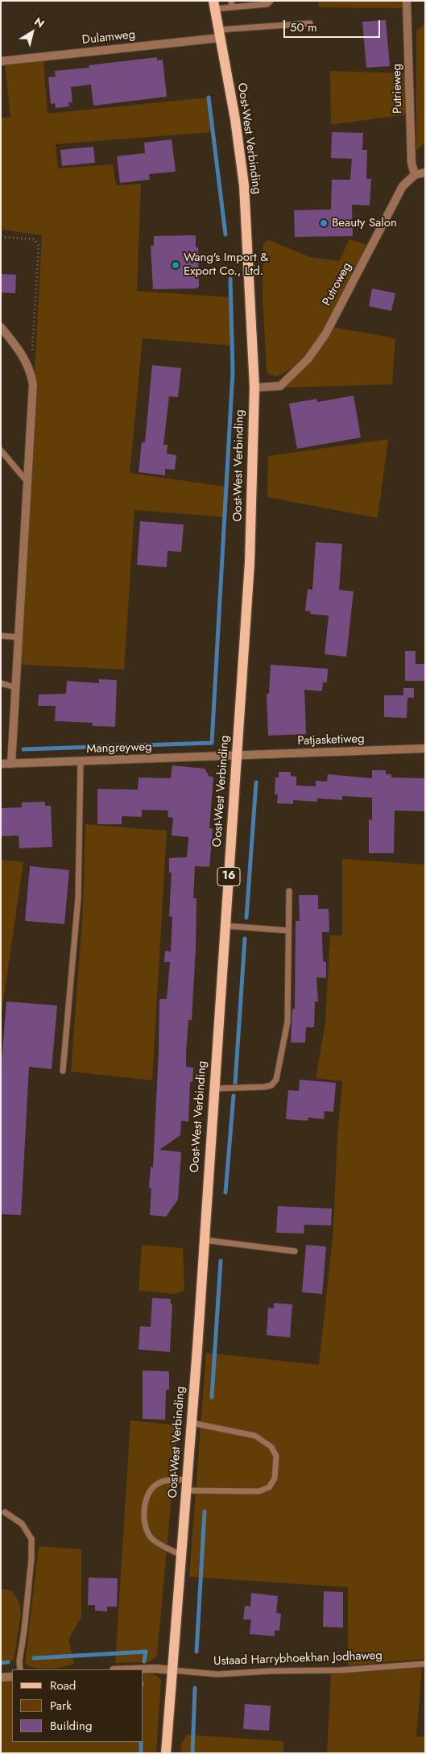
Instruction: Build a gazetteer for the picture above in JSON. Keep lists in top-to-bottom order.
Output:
{
  "streets": {
    "main road": ["Oost-West Verbinding", "16"],
    "street": [
      "Dulamweg",
      "Putrieweg",
      "Putroweg",
      "Patjasketiweg",
      "Mangreyweg"
    ],
    "lane": ["Ustaad Harrybhoekhan Jodhaweg"]
  },
  "crossings": [
    ["Dulamweg", "Oost-West Verbinding"],
    ["Putrieweg", "Putroweg"],
    ["Oost-West Verbinding", "Putroweg"],
    ["Oost-West Verbinding", "Patjasketiweg"],
    ["Oost-West Verbinding", "Mangreyweg"],
    ["Oost-West Verbinding", "Ustaad Harrybhoekhan Jodhaweg"],
    ["Patjasketiweg", "Mangreyweg"]
  ],
  "places": ["Beauty Salon", "Wang's Import & Export Co., Ltd."],
  "legend": ["Road", "Park", "Building"],
  "scale_bar": "50 m",
  "north": "top right"
}
